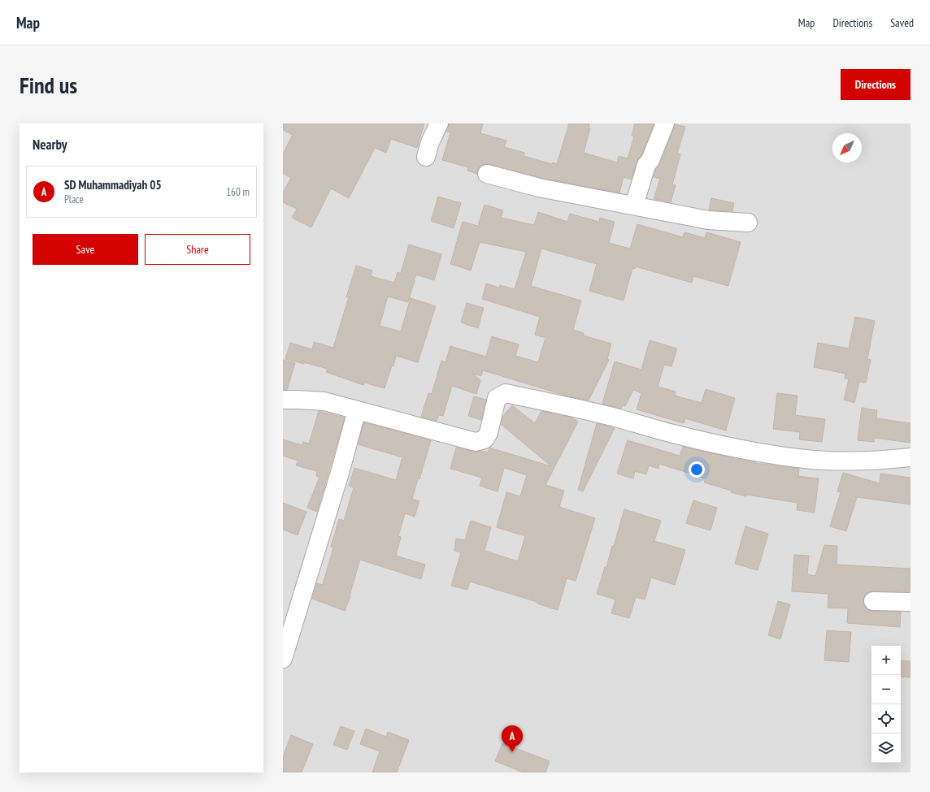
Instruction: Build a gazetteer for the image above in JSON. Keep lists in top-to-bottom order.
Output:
{
  "north": "bottom left",
  "page": {
    "header": "Map",
    "nav": ["Map", "Directions", "Saved"],
    "buttons": [
      "Directions",
      ["Save", "Share"]
    ],
    "title": "Find us",
    "heading": "Nearby",
    "list": [
      {
        "mark": "A",
        "name": "SD Muhammadiyah 05",
        "note": "Place",
        "value": "160 m"
      }
    ],
    "map_buttons": ["+", "−"],
    "pins": "A"
  }
}
